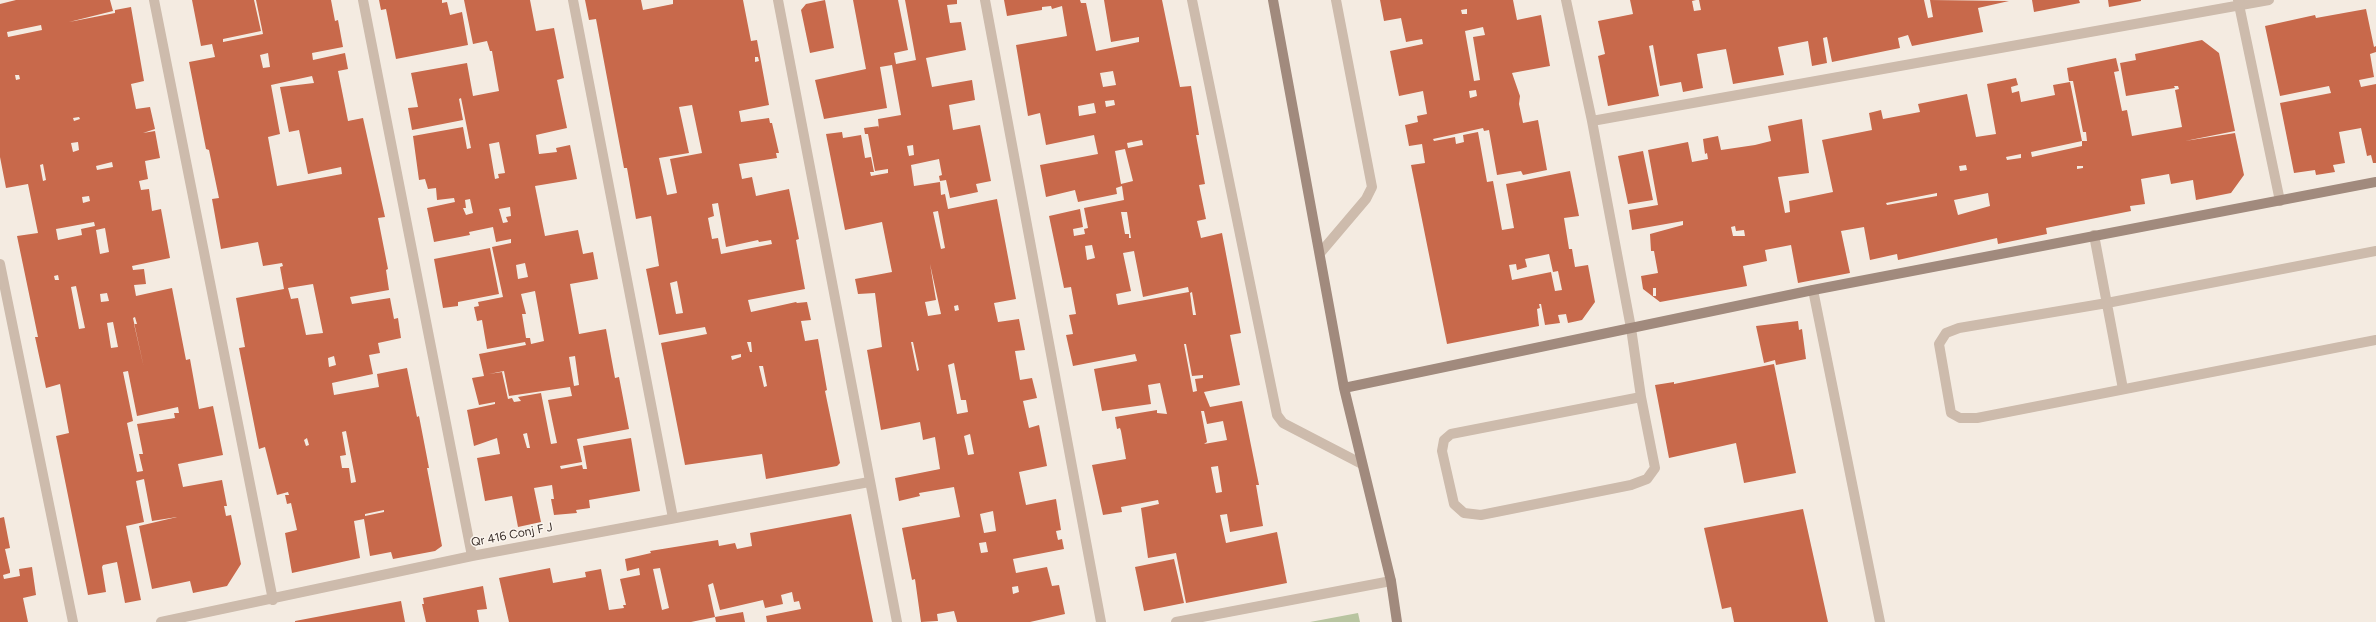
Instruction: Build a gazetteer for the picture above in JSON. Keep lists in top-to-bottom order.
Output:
{
  "streets": {
    "street": ["Qr 416 Conj F J"]
  }
}
